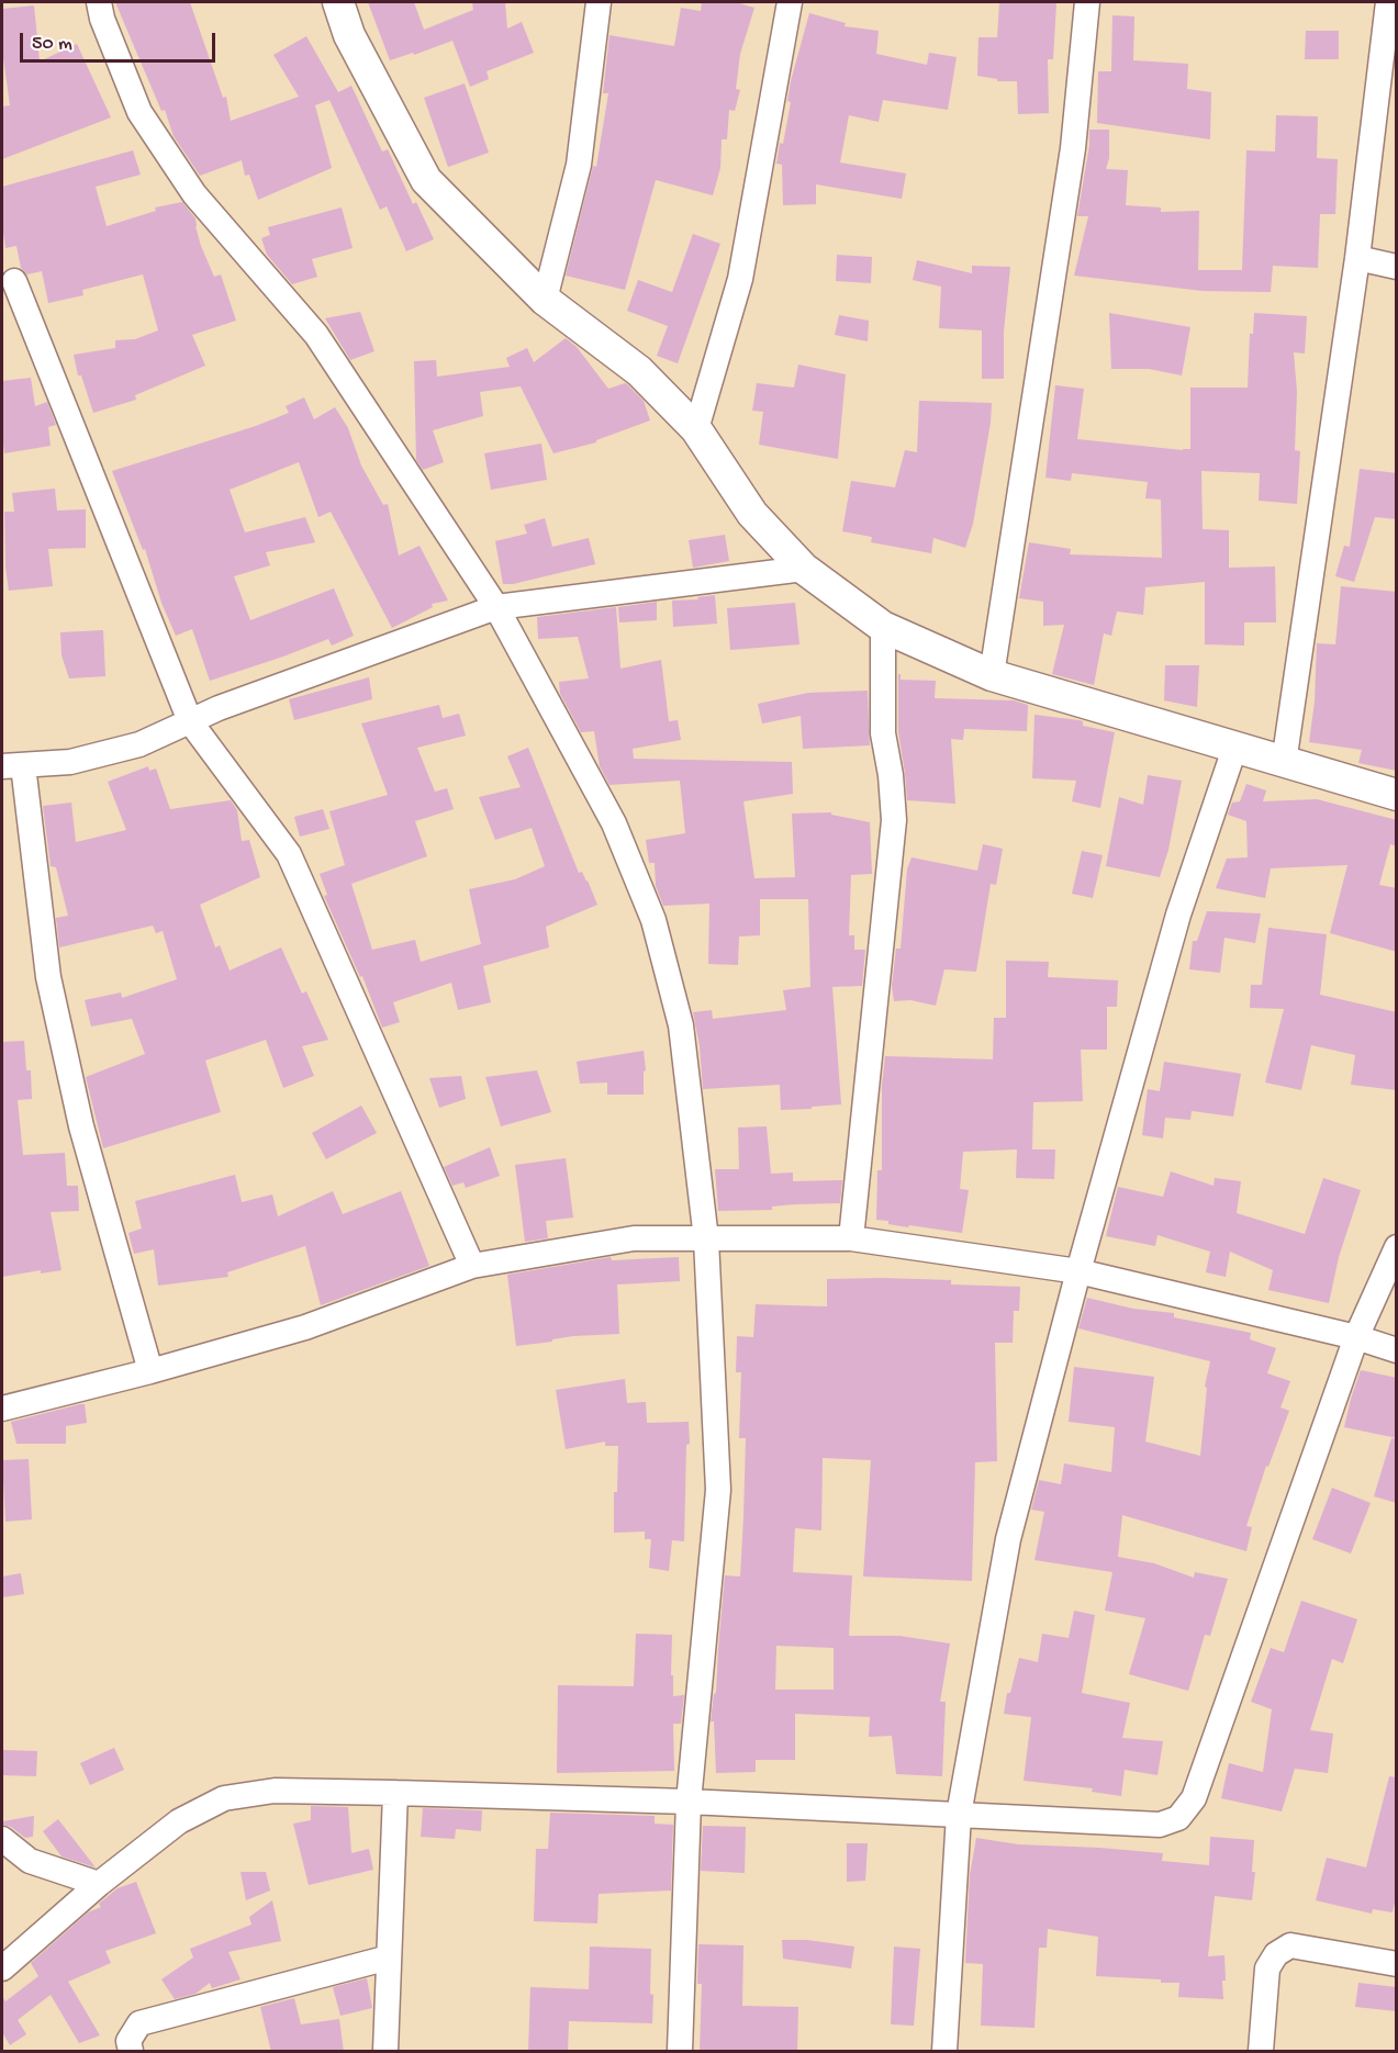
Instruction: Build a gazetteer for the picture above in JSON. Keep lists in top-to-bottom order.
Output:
{
  "scale_bar": "50 m"
}
